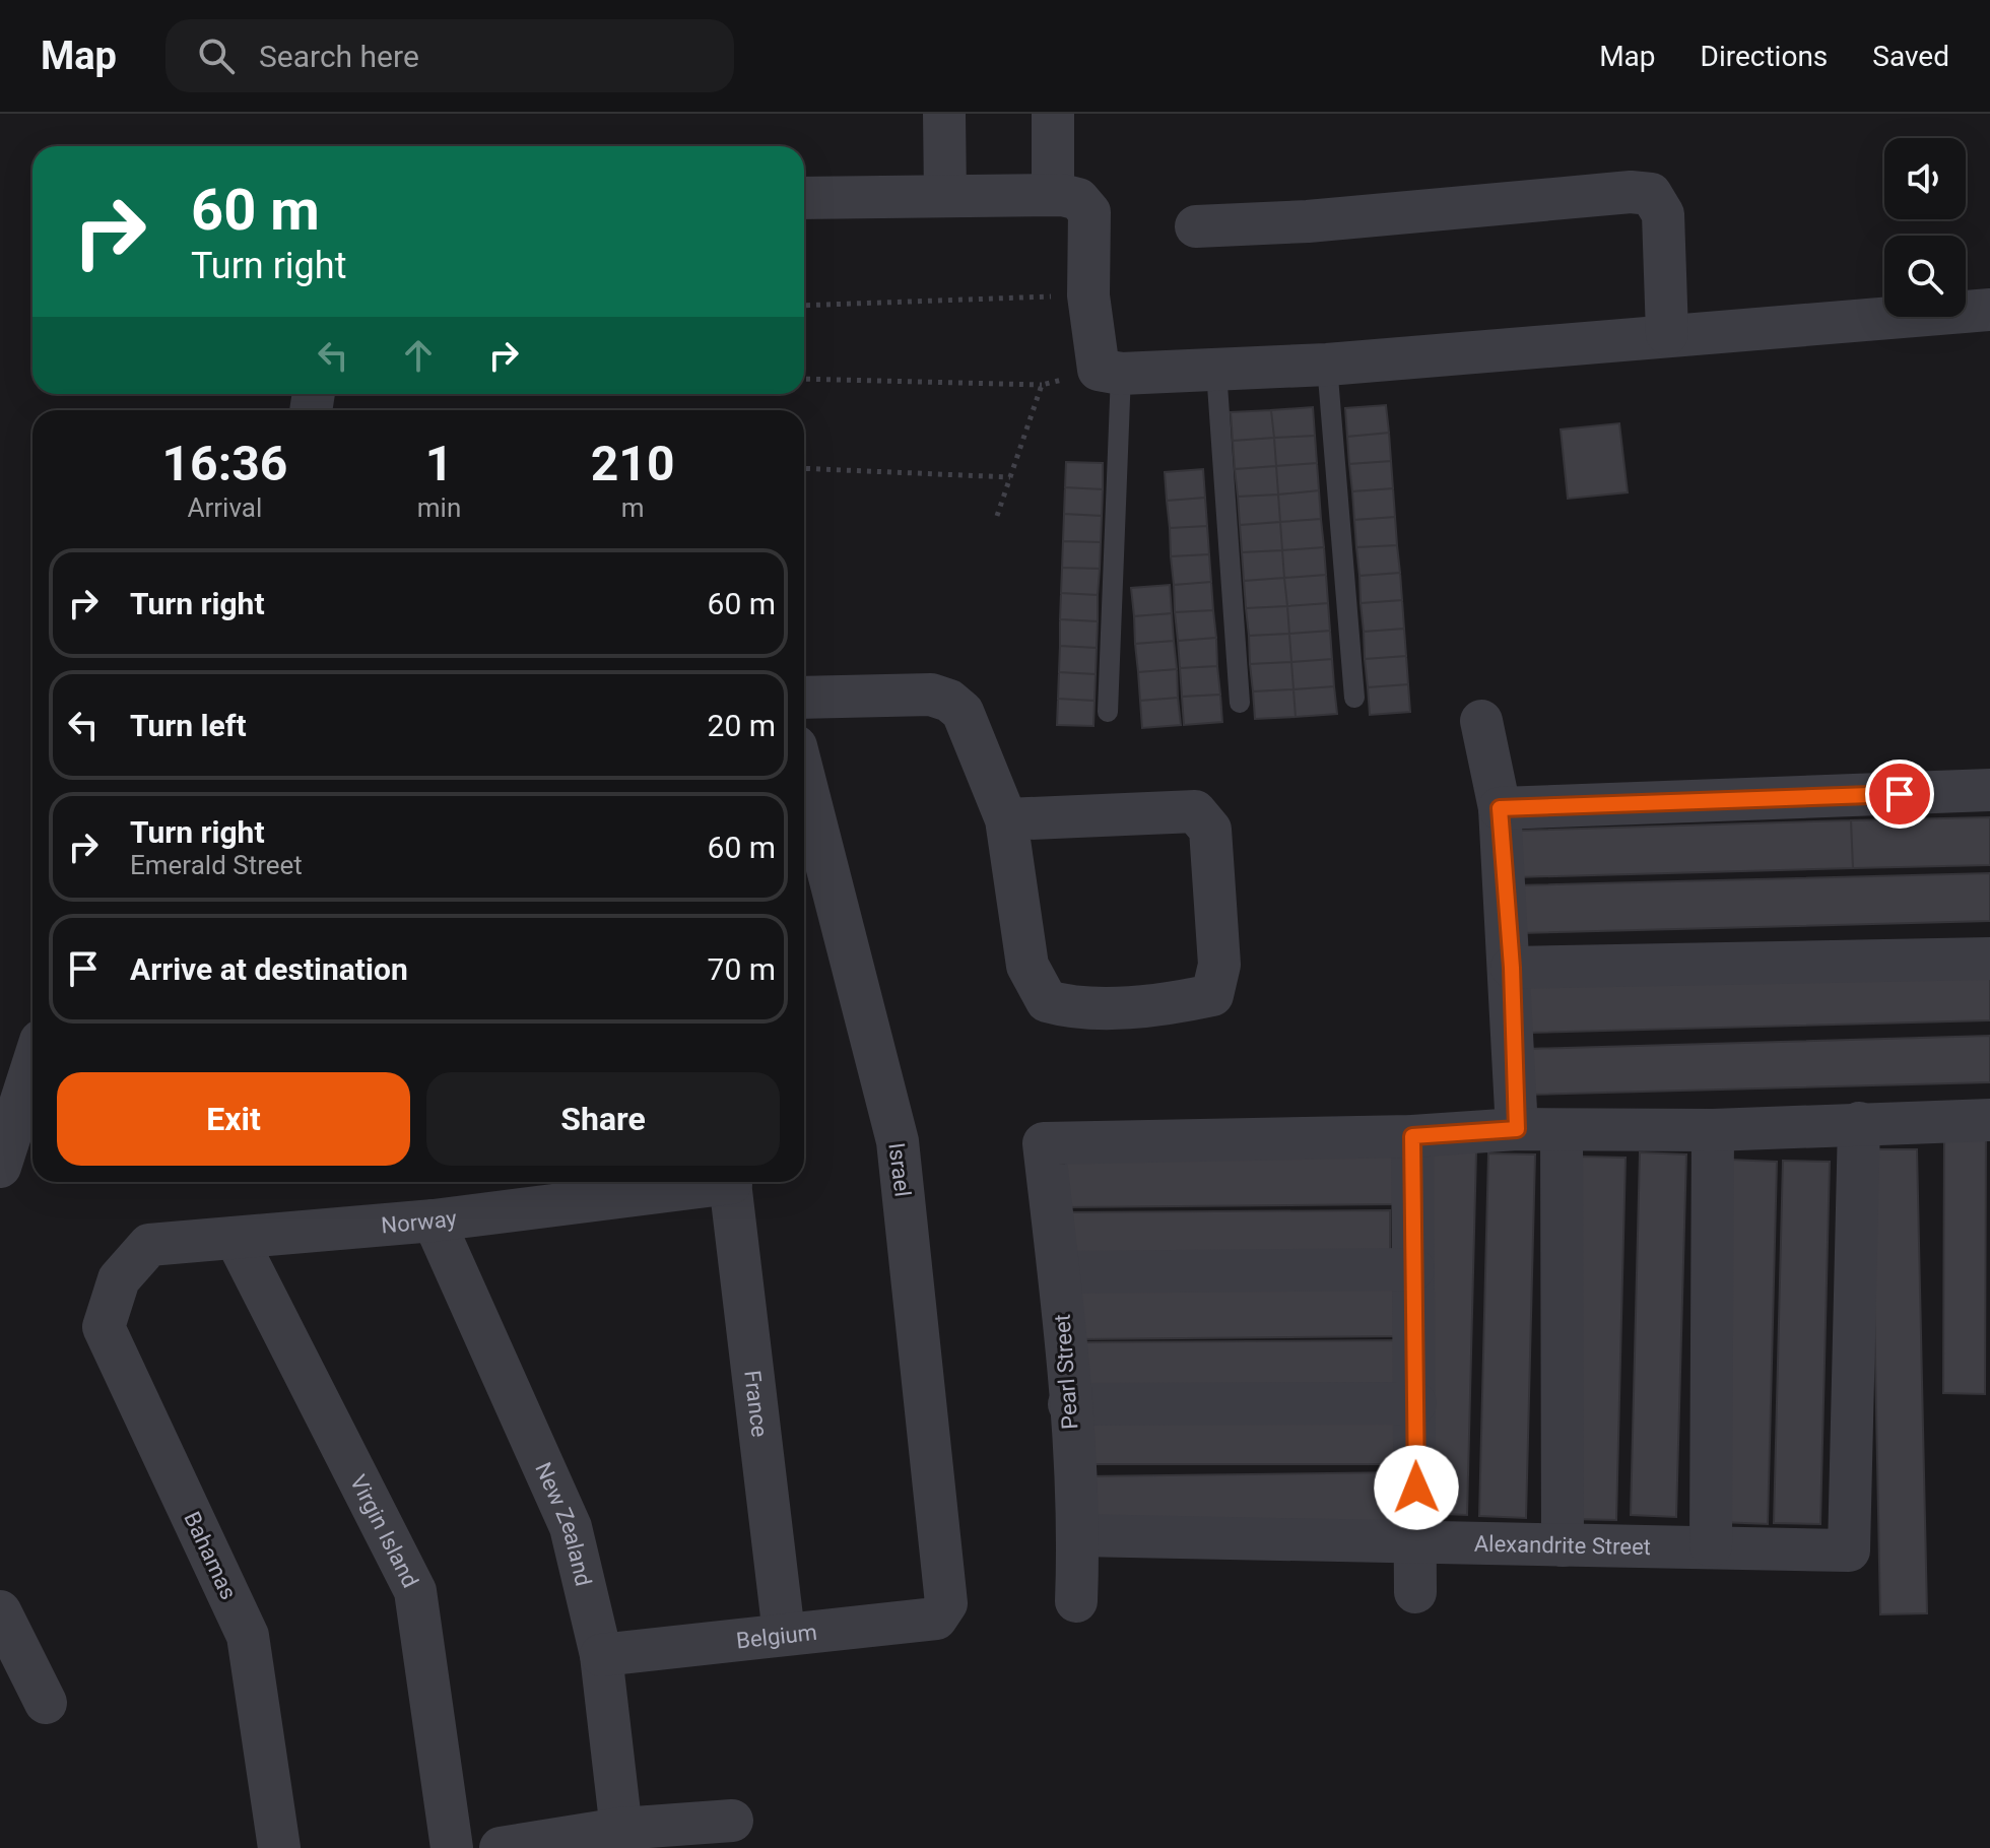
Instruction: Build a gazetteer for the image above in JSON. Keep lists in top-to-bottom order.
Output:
{
  "streets": {
    "street": [
      "Israel",
      "Norway",
      "Pearl Street",
      "France",
      "New Zealand",
      "Virgin Island",
      "Alexandrite Street",
      "Bahamas",
      "Belgium"
    ]
  },
  "crossings": [
    ["Israel", "Belgium"],
    ["Norway", "New Zealand"],
    ["Norway", "Virgin Island"],
    ["Norway", "Bahamas"],
    ["Pearl Street", "Alexandrite Street"],
    ["France", "Belgium"],
    ["New Zealand", "Belgium"]
  ],
  "page": {
    "header": "Map",
    "search": "Search here",
    "nav": ["Map", "Directions", "Saved"],
    "turn": ["60 m", "Turn right"],
    "eta": [
      "16:36",
      "Arrival",
      "1",
      "min",
      "210",
      "m"
    ],
    "list": [
      {
        "name": "Turn right",
        "value": "60 m"
      },
      {
        "name": "Turn left",
        "value": "20 m"
      },
      {
        "name": "Turn right",
        "note": "Emerald Street",
        "value": "60 m"
      },
      {
        "name": "Arrive at destination",
        "value": "70 m"
      }
    ],
    "buttons": ["Exit", "Share"]
  }
}
